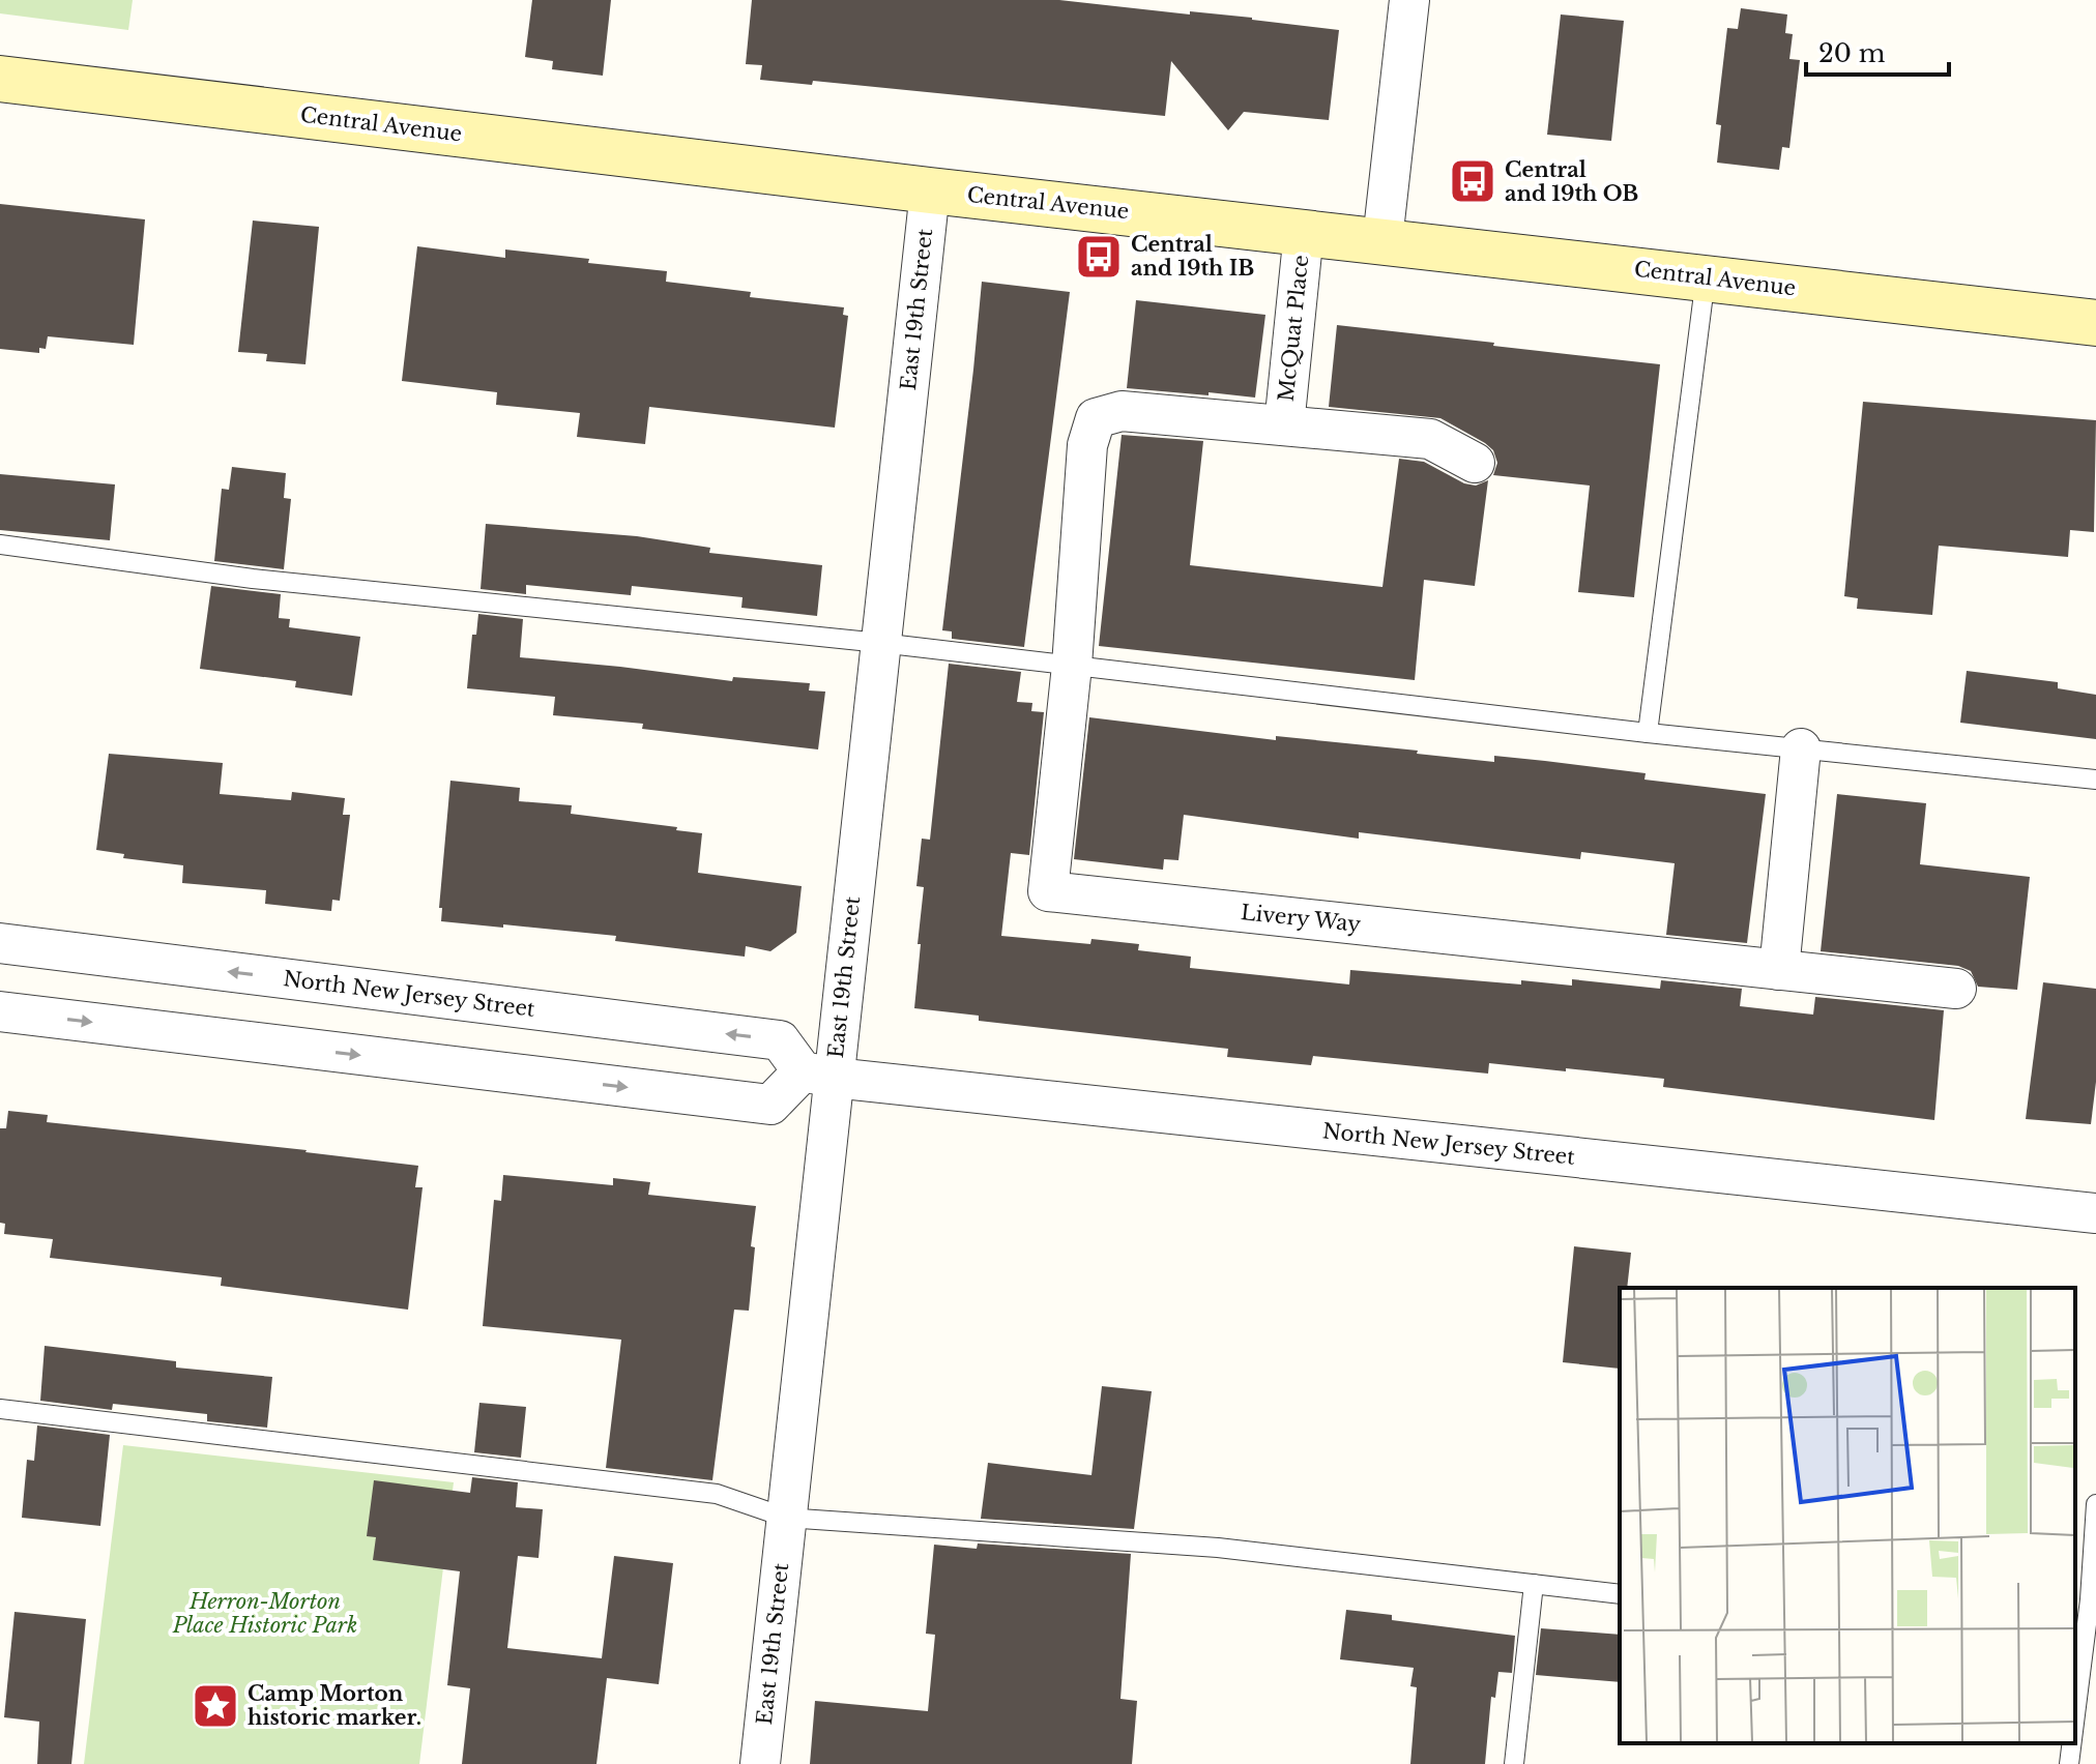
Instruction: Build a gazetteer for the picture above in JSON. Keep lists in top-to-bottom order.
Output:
{
  "streets": {
    "main road": ["Central Avenue"],
    "street": [
      "East 19th Street",
      "McQuat Place",
      "Livery Way",
      "North New Jersey Street"
    ]
  },
  "crossings": [
    ["Central Avenue", "East 19th Street"],
    ["Central Avenue", "McQuat Place"],
    ["East 19th Street", "North New Jersey Street"]
  ],
  "parks": ["Herron-Morton Place Historic Park"],
  "places": {
    "bus stop": ["Central and 19th OB", "Central and 19th IB"],
    "place": ["Camp Morton historic marker."]
  },
  "scale_bar": "20 m"
}
